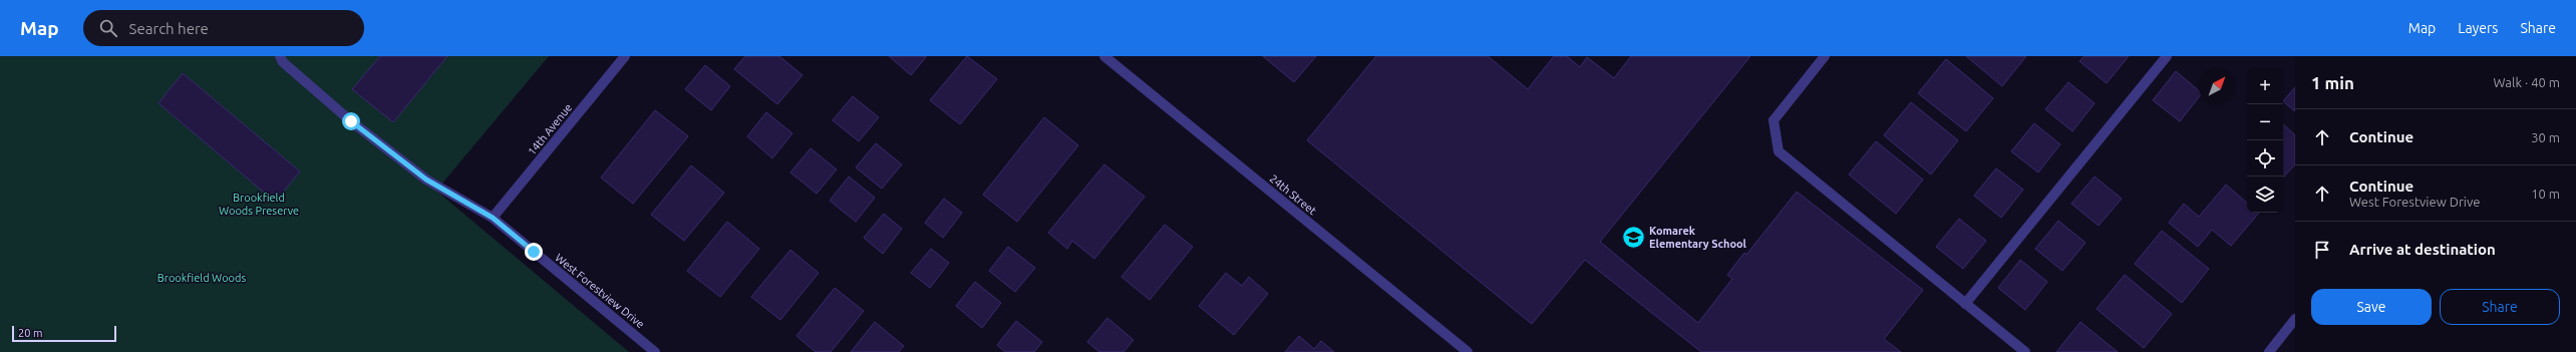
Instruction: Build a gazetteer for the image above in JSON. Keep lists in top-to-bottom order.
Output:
{
  "streets": {
    "street": ["14th Avenue", "24th Street", "West Forestview Drive"]
  },
  "crossings": [
    ["14th Avenue", "West Forestview Drive"]
  ],
  "parks": ["Brookfield Woods Preserve", "Brookfield Woods"],
  "places": {
    "school or university": ["Komarek Elementary School"]
  },
  "scale_bar": "20 m",
  "north": "top right",
  "page": {
    "header": "Map",
    "search": "Search here",
    "nav": ["Map", "Layers", "Share"],
    "heading": ["1 min", "Walk · 40 m"],
    "map_buttons": ["+", "−"],
    "list": [
      ["Continue", "30 m"],
      ["Continue", "West Forestview Drive", "10 m"],
      "Arrive at destination"
    ],
    "buttons": ["Save", "Share"],
    "scale": "20 m"
  }
}
